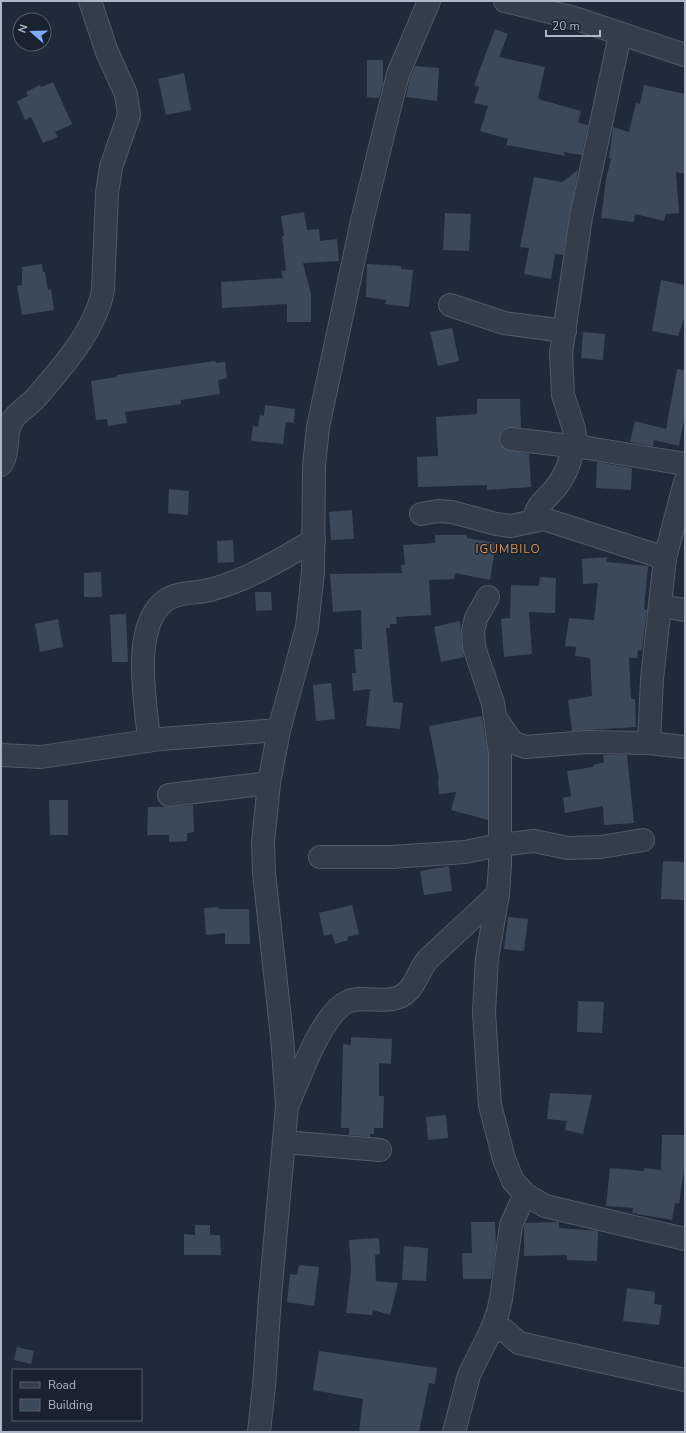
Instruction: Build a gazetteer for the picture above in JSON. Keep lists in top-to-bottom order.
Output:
{
  "districts": ["IGUMBILO"],
  "legend": ["Road", "Building"],
  "scale_bar": "20 m",
  "north": "left"
}
